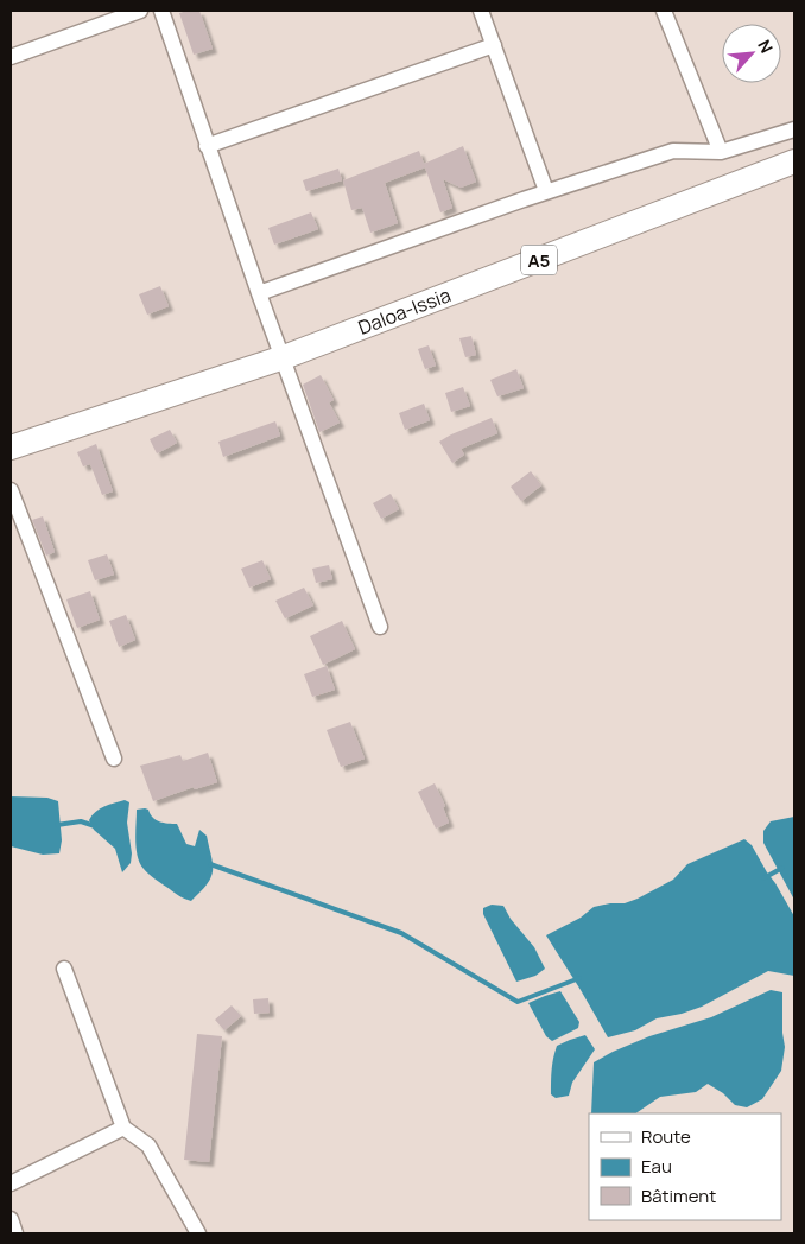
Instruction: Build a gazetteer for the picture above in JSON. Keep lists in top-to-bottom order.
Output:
{
  "streets": {
    "main road": ["A5", "Daloa-Issia"]
  },
  "legend": ["Route", "Eau", "Bâtiment"],
  "north": "top right"
}
